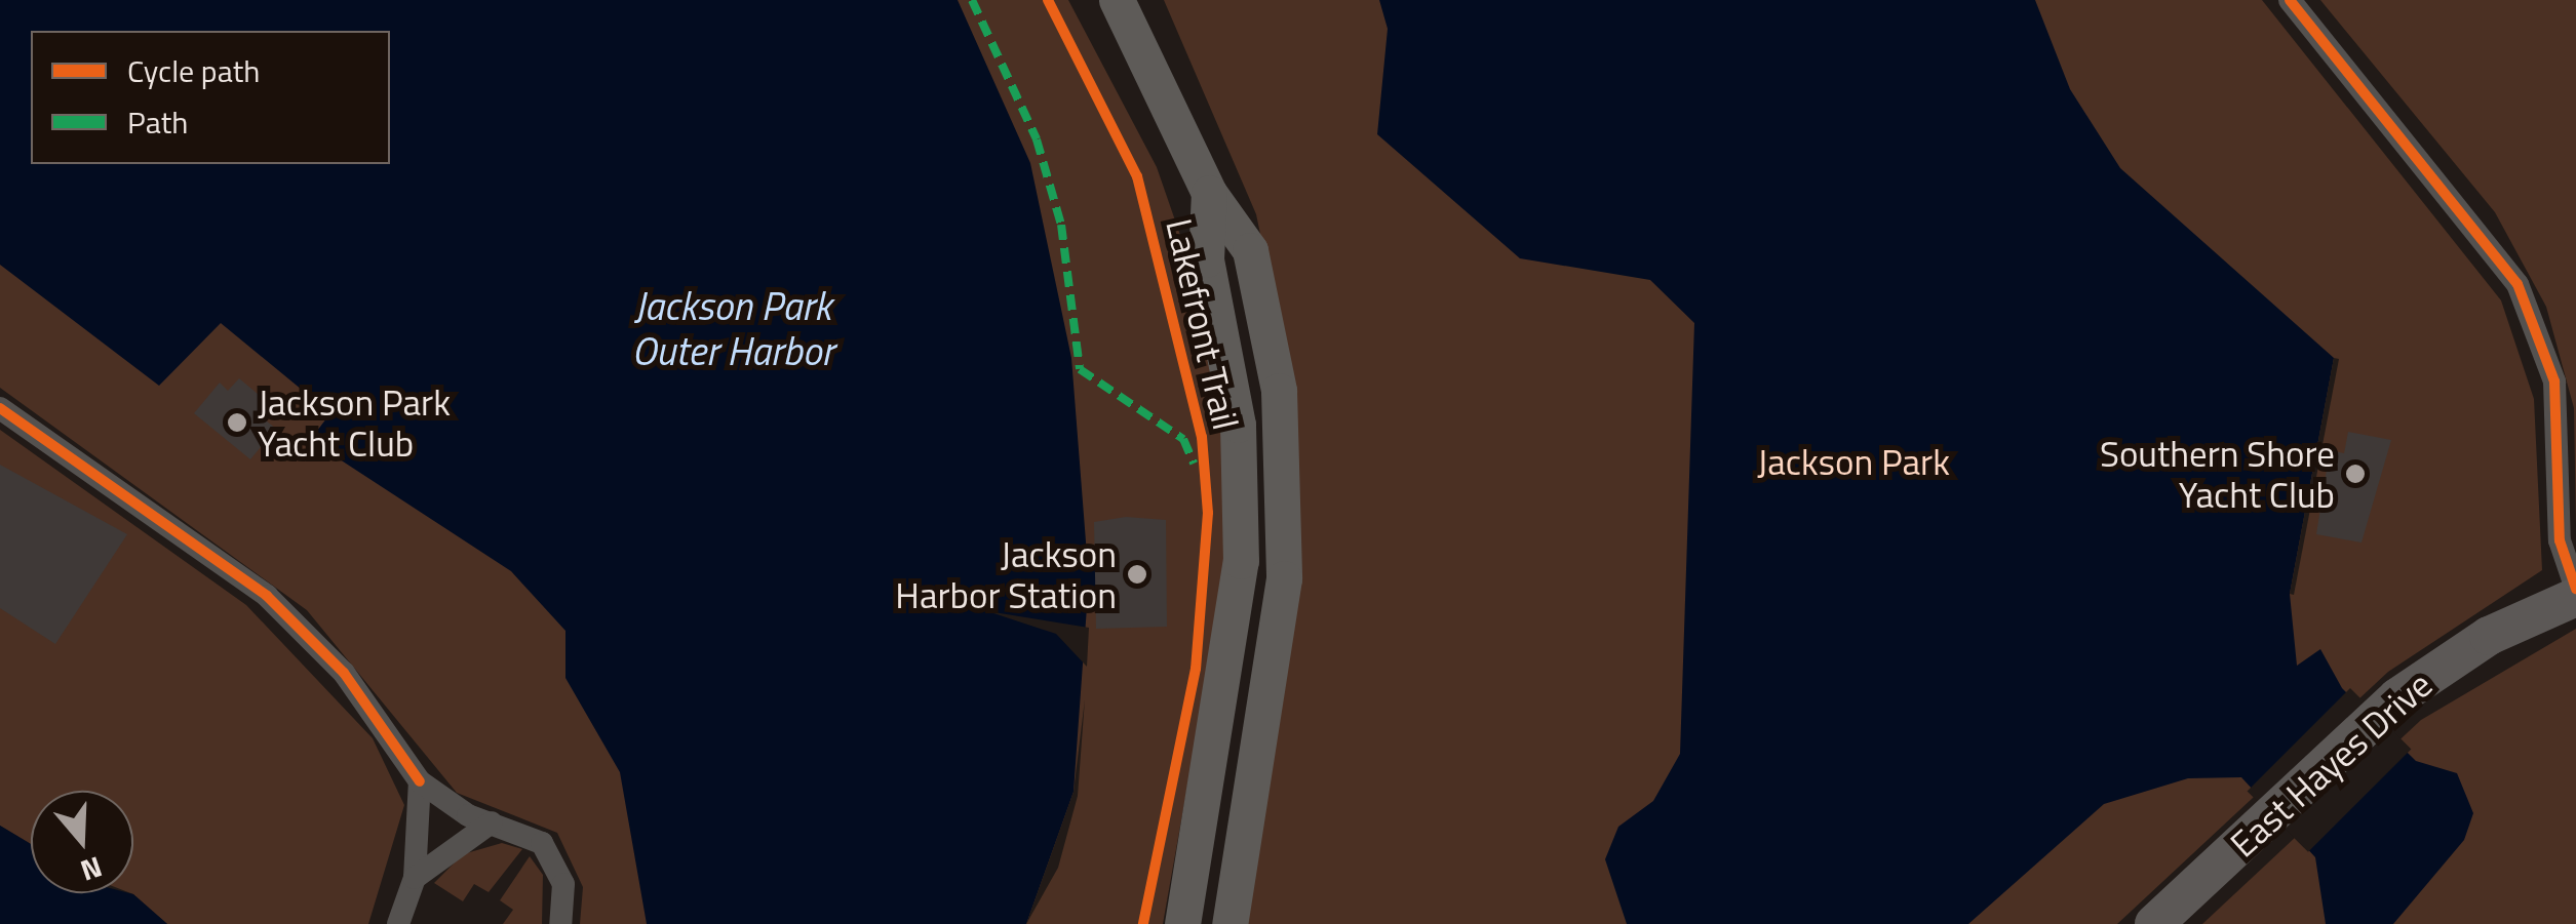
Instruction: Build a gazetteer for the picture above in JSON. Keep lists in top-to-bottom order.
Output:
{
  "streets": {
    "highway": ["East Hayes Drive"],
    "cycle path": ["Lakefront Trail"]
  },
  "water": ["Jackson Park Outer Harbor"],
  "parks": ["Jackson Park"],
  "places": ["Jackson Park Yacht Club", "Southern Shore Yacht Club", "Jackson Harbor Station"],
  "legend": ["Cycle path", "Path"],
  "north": "bottom"
}
